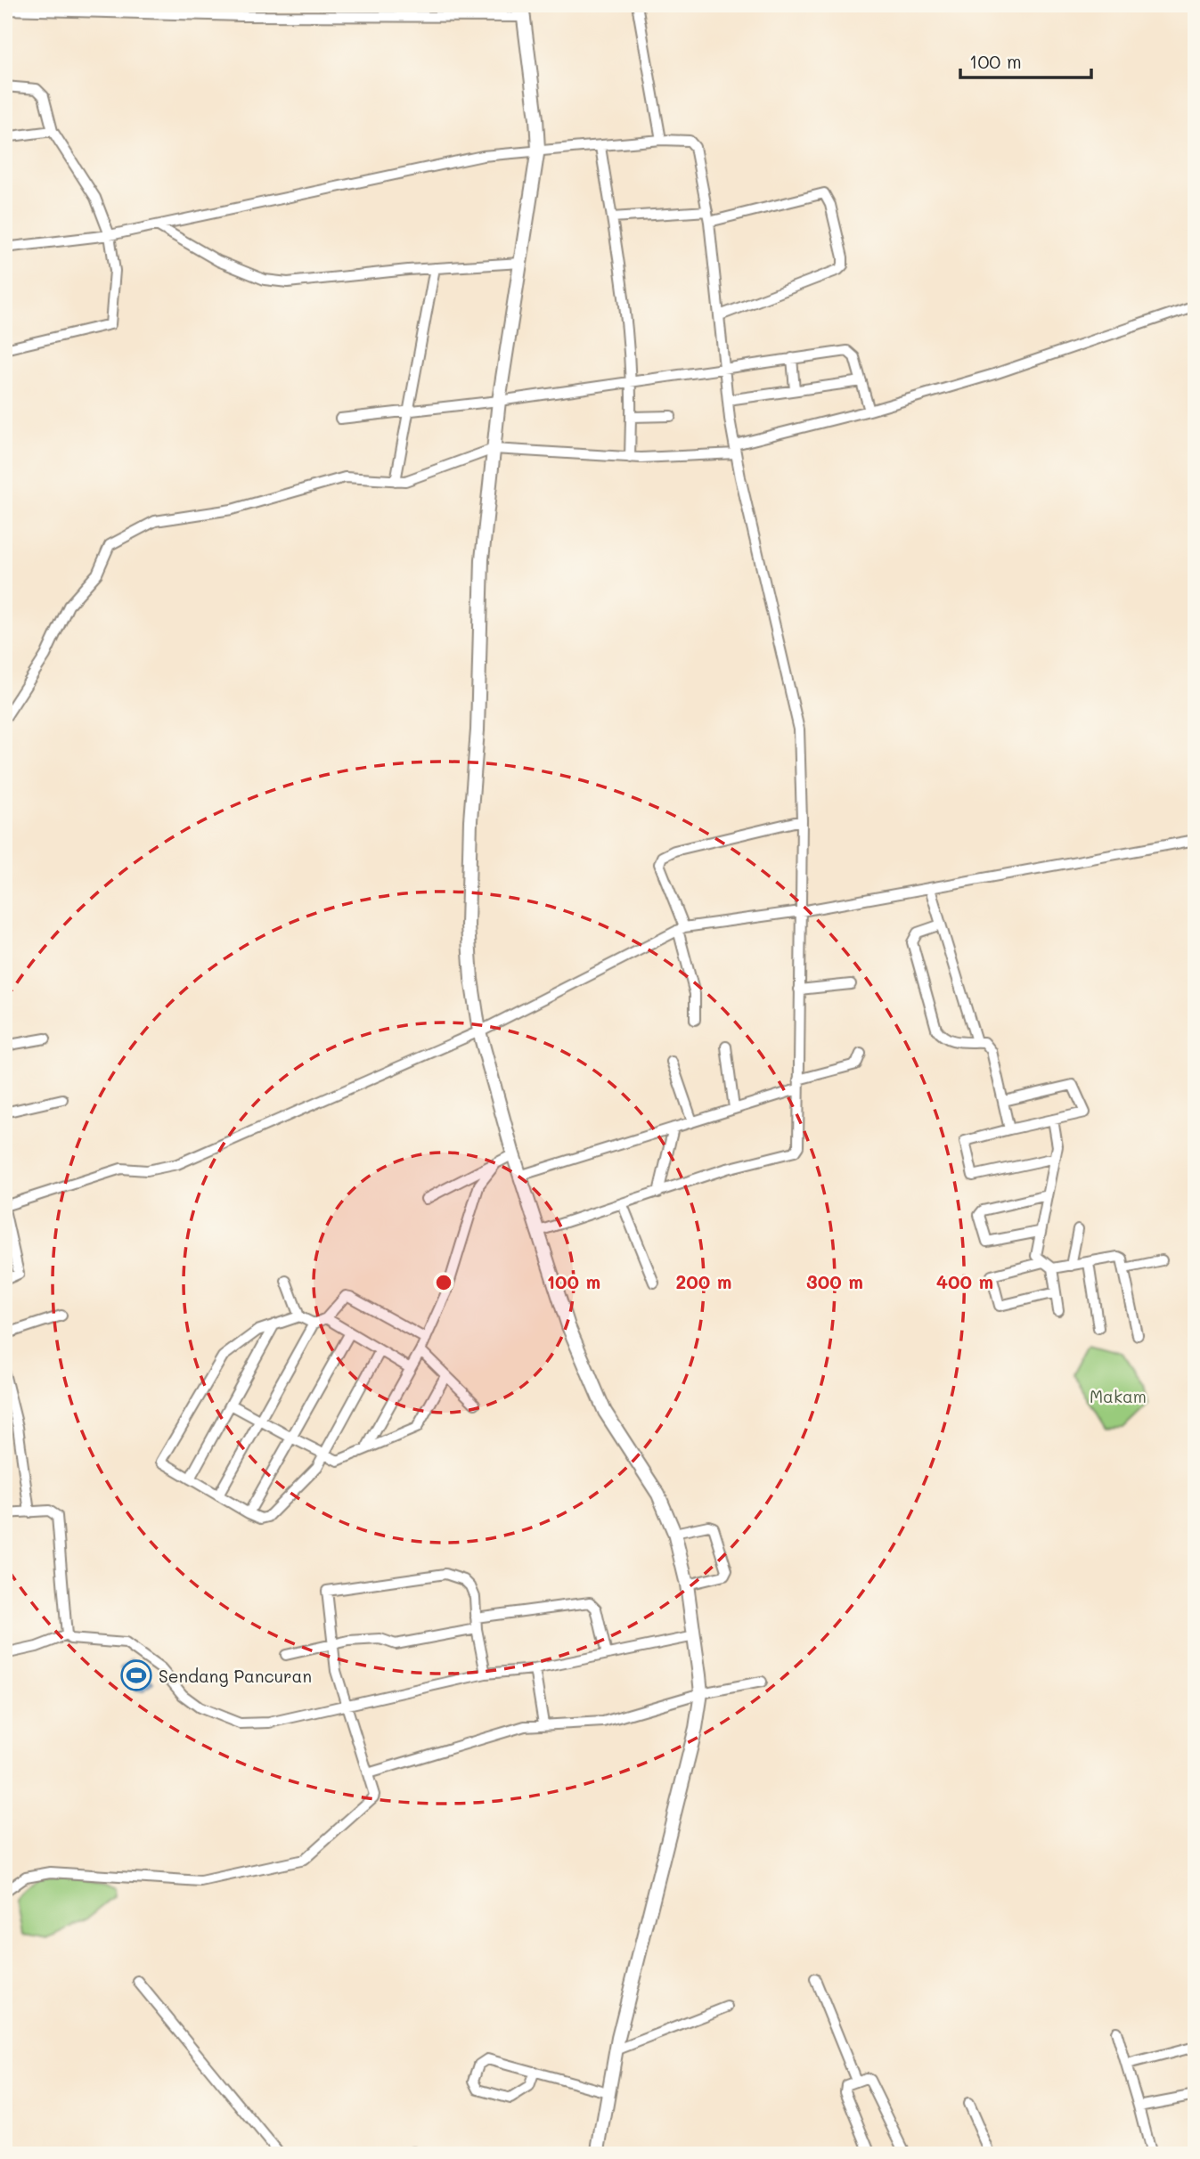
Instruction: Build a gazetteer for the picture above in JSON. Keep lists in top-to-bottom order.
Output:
{
  "parks": ["Makam"],
  "places": {
    "sports": ["Sendang Pancuran"]
  },
  "scale_bar": "100 m",
  "rings": [
    "100 m",
    "200 m",
    "300 m",
    "400 m"
  ]
}
